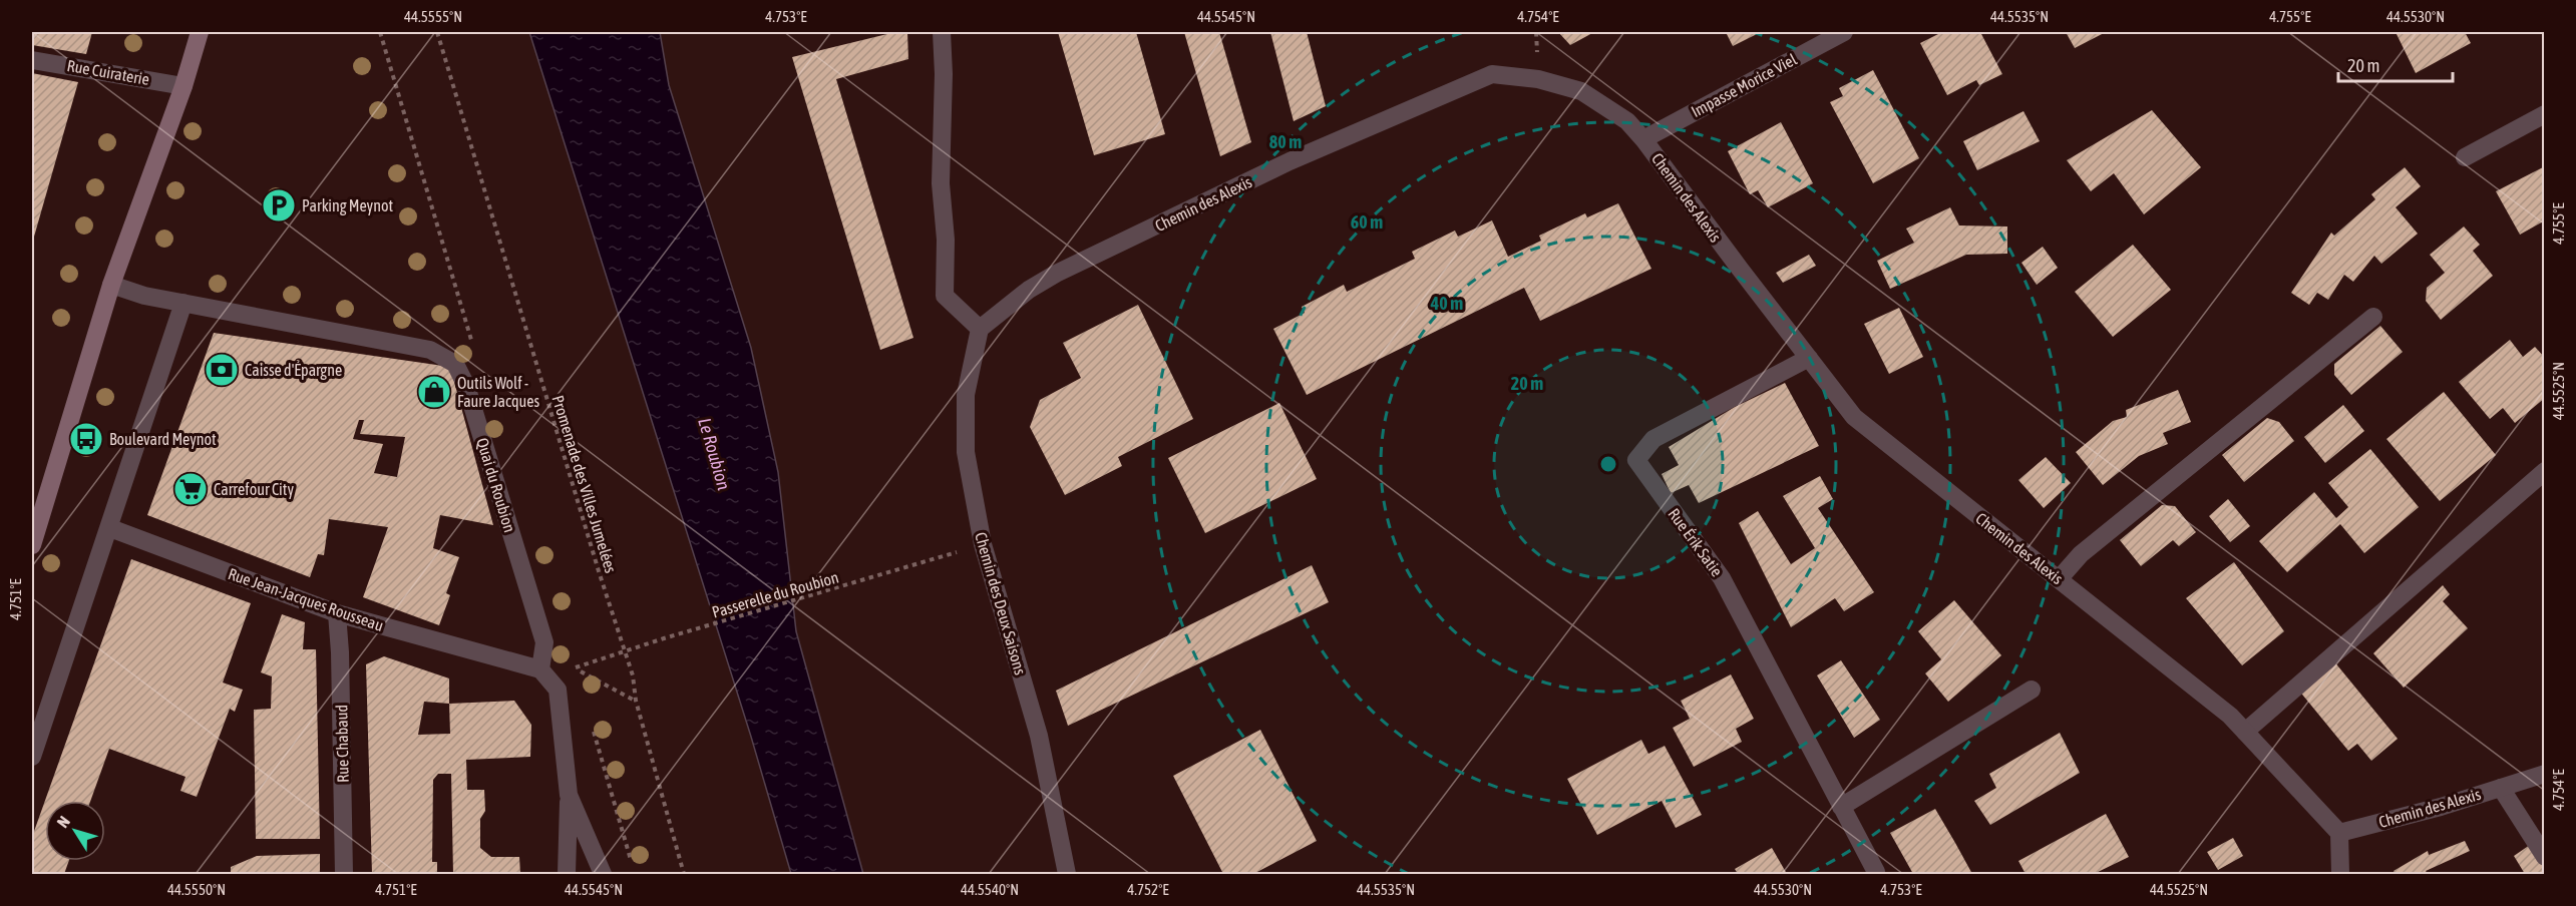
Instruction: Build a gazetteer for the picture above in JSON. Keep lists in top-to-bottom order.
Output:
{
  "streets": {
    "street": [
      "Rue Cuiraterie",
      "Impasse Morice Viel",
      "Chemin des Alexis",
      "Quai du Roubion",
      "Rue Érik Satie",
      "Rue Jean-Jacques Rousseau",
      "Chemin des Deux Saisons",
      "Rue Chabaud"
    ],
    "path": ["Promenade des Villes Jumelées", "Passerelle du Roubion"]
  },
  "crossings": [
    ["Impasse Morice Viel", "Chemin des Alexis"],
    ["Chemin des Alexis", "Rue Érik Satie"],
    ["Chemin des Alexis", "Chemin des Deux Saisons"],
    ["Quai du Roubion", "Rue Jean-Jacques Rousseau"],
    ["Passerelle du Roubion", "Chemin des Deux Saisons"],
    ["Rue Jean-Jacques Rousseau", "Rue Chabaud"]
  ],
  "water": ["Le Roubion"],
  "places": {
    "parking": ["Parking Meynot"],
    "bank": ["Caisse d'Épargne"],
    "shop": ["Outils Wolf - Faure Jacques"],
    "bus stop": ["Boulevard Meynot"],
    "supermarket": ["Carrefour City"]
  },
  "scale_bar": "20 m",
  "north": "top left",
  "coordinates": [
    "44.5555°N",
    "4.753°E",
    "44.5545°N",
    "4.754°E",
    "44.5535°N",
    "4.755°E",
    "44.5530°N",
    "44.5525°N",
    "4.751°E",
    "44.5550°N",
    "44.5540°N",
    "4.752°E"
  ],
  "rings": [
    "80 m",
    "60 m",
    "40 m",
    "20 m"
  ]
}
